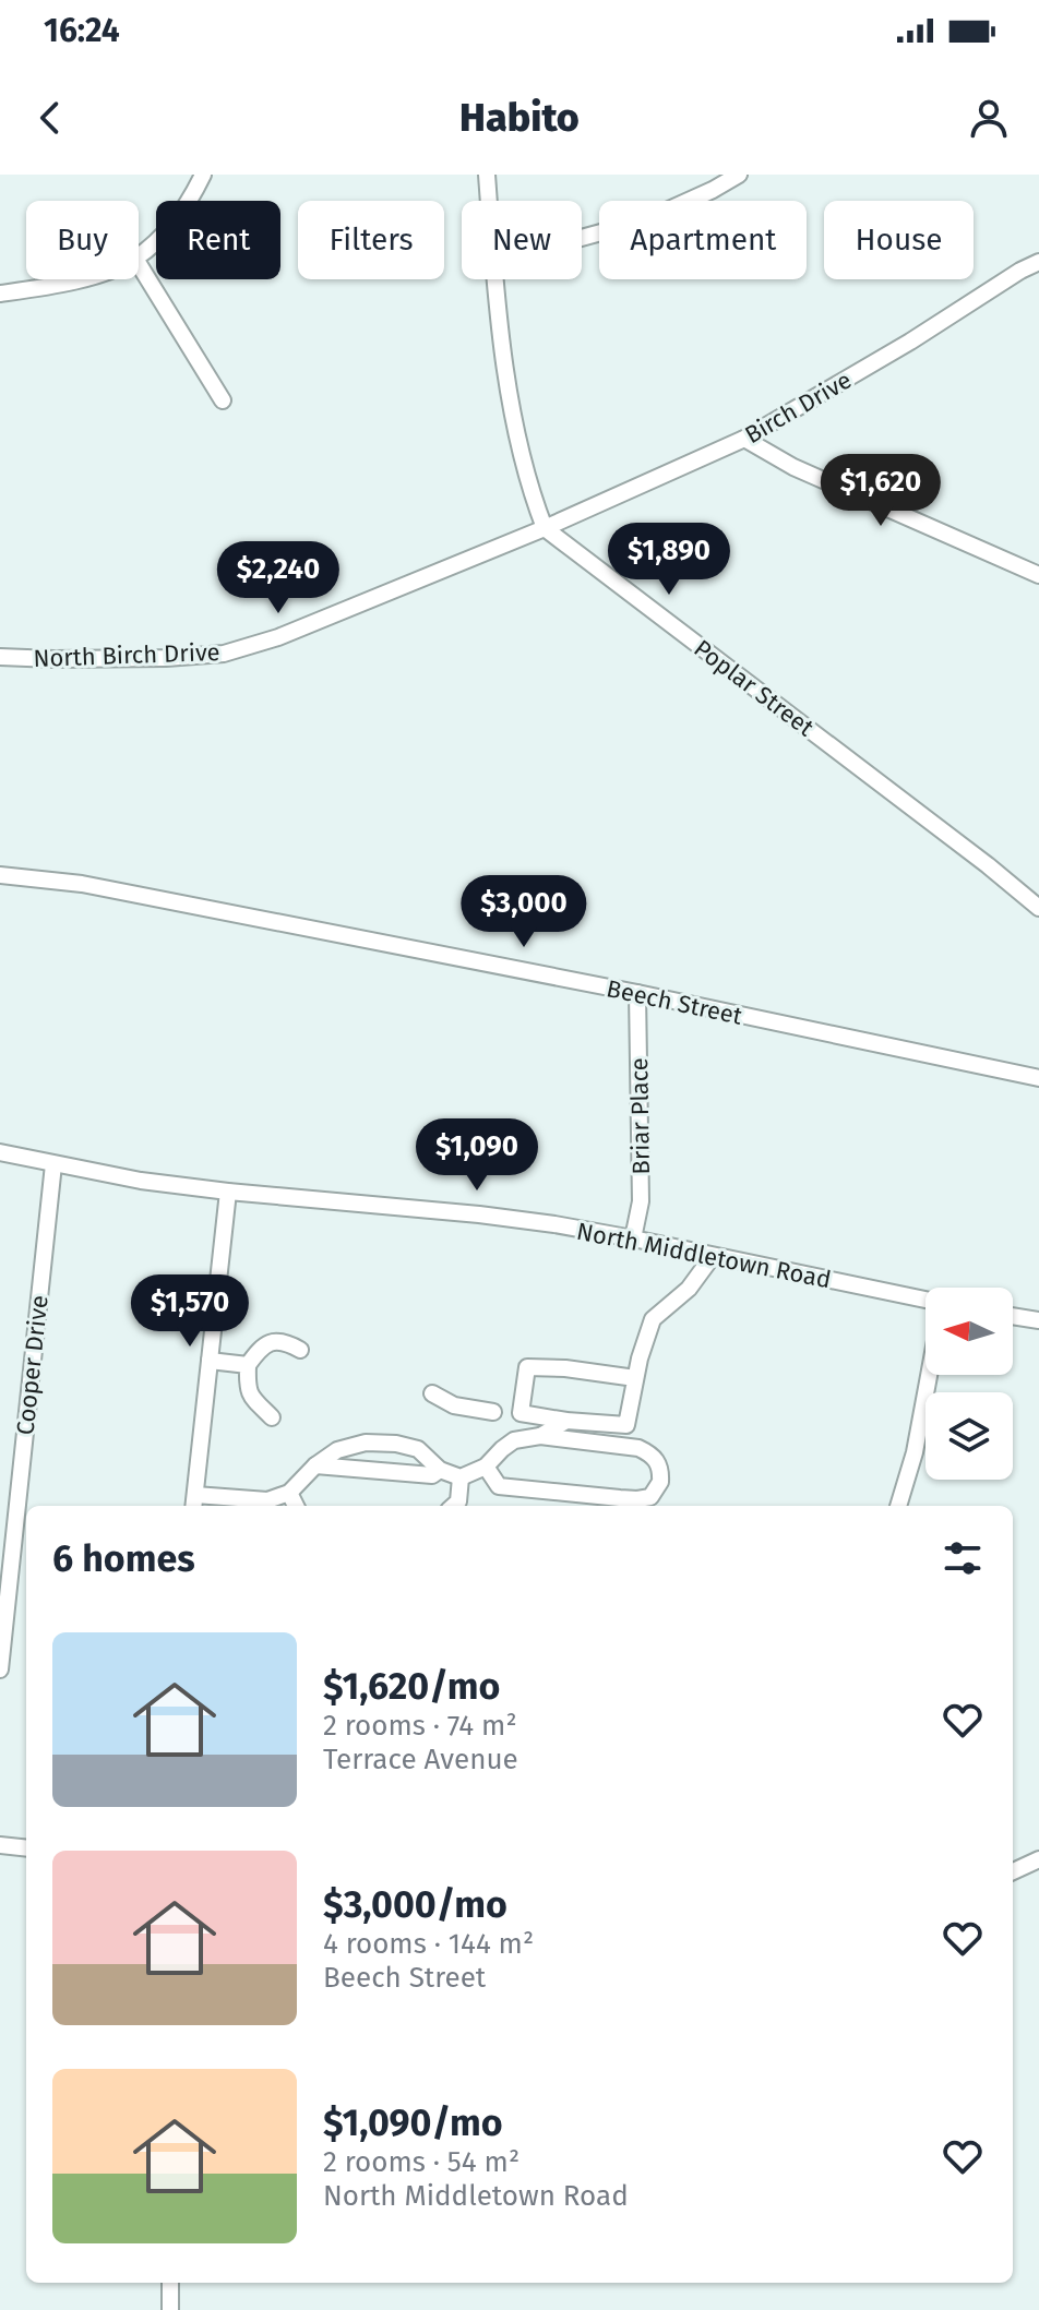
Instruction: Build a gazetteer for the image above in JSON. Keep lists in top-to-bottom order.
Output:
{
  "streets": {
    "street": [
      "Birch Drive",
      "North Birch Drive",
      "Poplar Street",
      "Beech Street",
      "Briar Place",
      "North Middletown Road",
      "Cooper Drive"
    ]
  },
  "crossings": [
    ["Birch Drive", "North Birch Drive"],
    ["Birch Drive", "Poplar Street"],
    ["North Birch Drive", "Poplar Street"],
    ["Beech Street", "Briar Place"],
    ["Briar Place", "North Middletown Road"],
    ["North Middletown Road", "Cooper Drive"]
  ],
  "north": "left",
  "page": {
    "status": "16:24",
    "header": "Habito",
    "chip": [
      "Buy",
      "Rent",
      "Filters",
      "New",
      "Apartment",
      "House"
    ],
    "price": [
      "$1,620",
      "$1,890",
      "$2,240",
      "$3,000",
      "$1,090",
      "$1,570"
    ],
    "heading": "6 homes",
    "list": [
      {
        "name": "$1,620/mo",
        "note": "2 rooms · 74 m² · Terrace Avenue"
      },
      {
        "name": "$3,000/mo",
        "note": "4 rooms · 144 m² · Beech Street"
      },
      {
        "name": "$1,090/mo",
        "note": "2 rooms · 54 m² · North Middletown Road"
      }
    ]
  }
}
